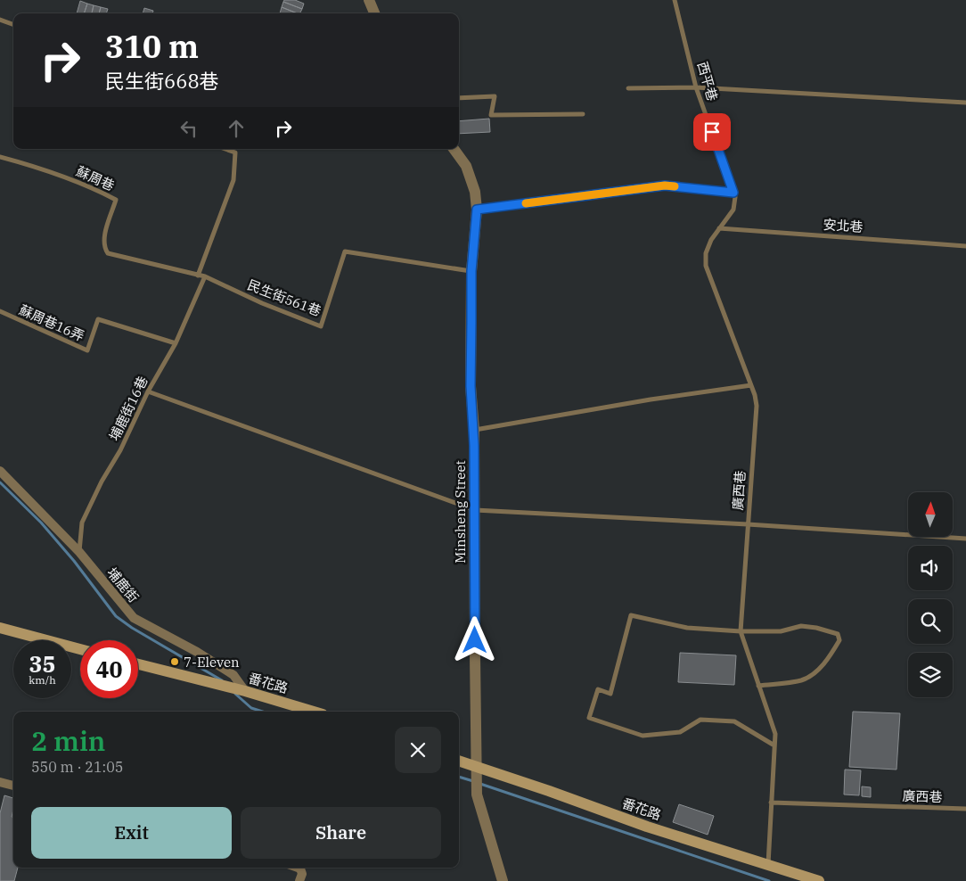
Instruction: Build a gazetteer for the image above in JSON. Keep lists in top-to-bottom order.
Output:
{
  "streets": {
    "main road": ["番花路"],
    "street": ["Minsheng Street", "埔鹿街"],
    "lane": [
      "西平巷",
      "蘇周巷",
      "安北巷",
      "民生街561巷",
      "蘇周巷16弄",
      "埔鹿街16巷",
      "廣西巷"
    ]
  },
  "crossings": [
    ["西平巷", "廣西巷"],
    ["蘇周巷", "民生街561巷"],
    ["安北巷", "廣西巷"],
    ["民生街561巷", "埔鹿街16巷"],
    ["民生街561巷", "Minsheng Street"],
    ["蘇周巷16弄", "埔鹿街16巷"],
    ["埔鹿街16巷", "埔鹿街"],
    ["廣西巷", "番花路"],
    ["Minsheng Street", "番花路"],
    ["埔鹿街", "番花路"]
  ],
  "places": ["7-Eleven"],
  "north": "top",
  "page": {
    "turn": ["310 m", "民生街668巷"],
    "speed": "35 km/h",
    "limit": "40",
    "heading": ["2 min", "550 m · 21:05"],
    "buttons": ["Exit", "Share"]
  }
}
